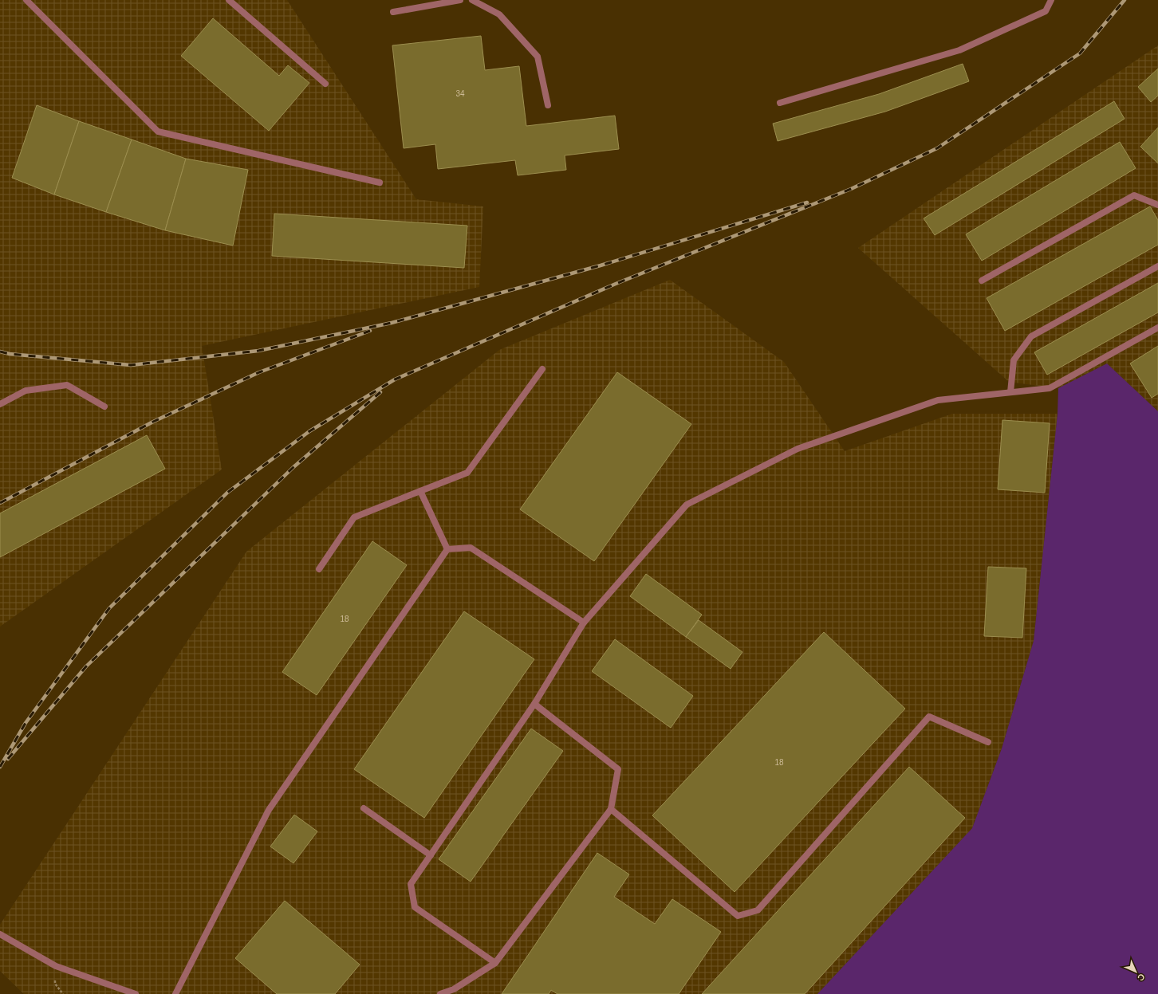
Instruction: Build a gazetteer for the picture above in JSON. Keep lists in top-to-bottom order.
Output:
{
  "house_numbers": ["34", "18", "18"],
  "north": "bottom right"
}
